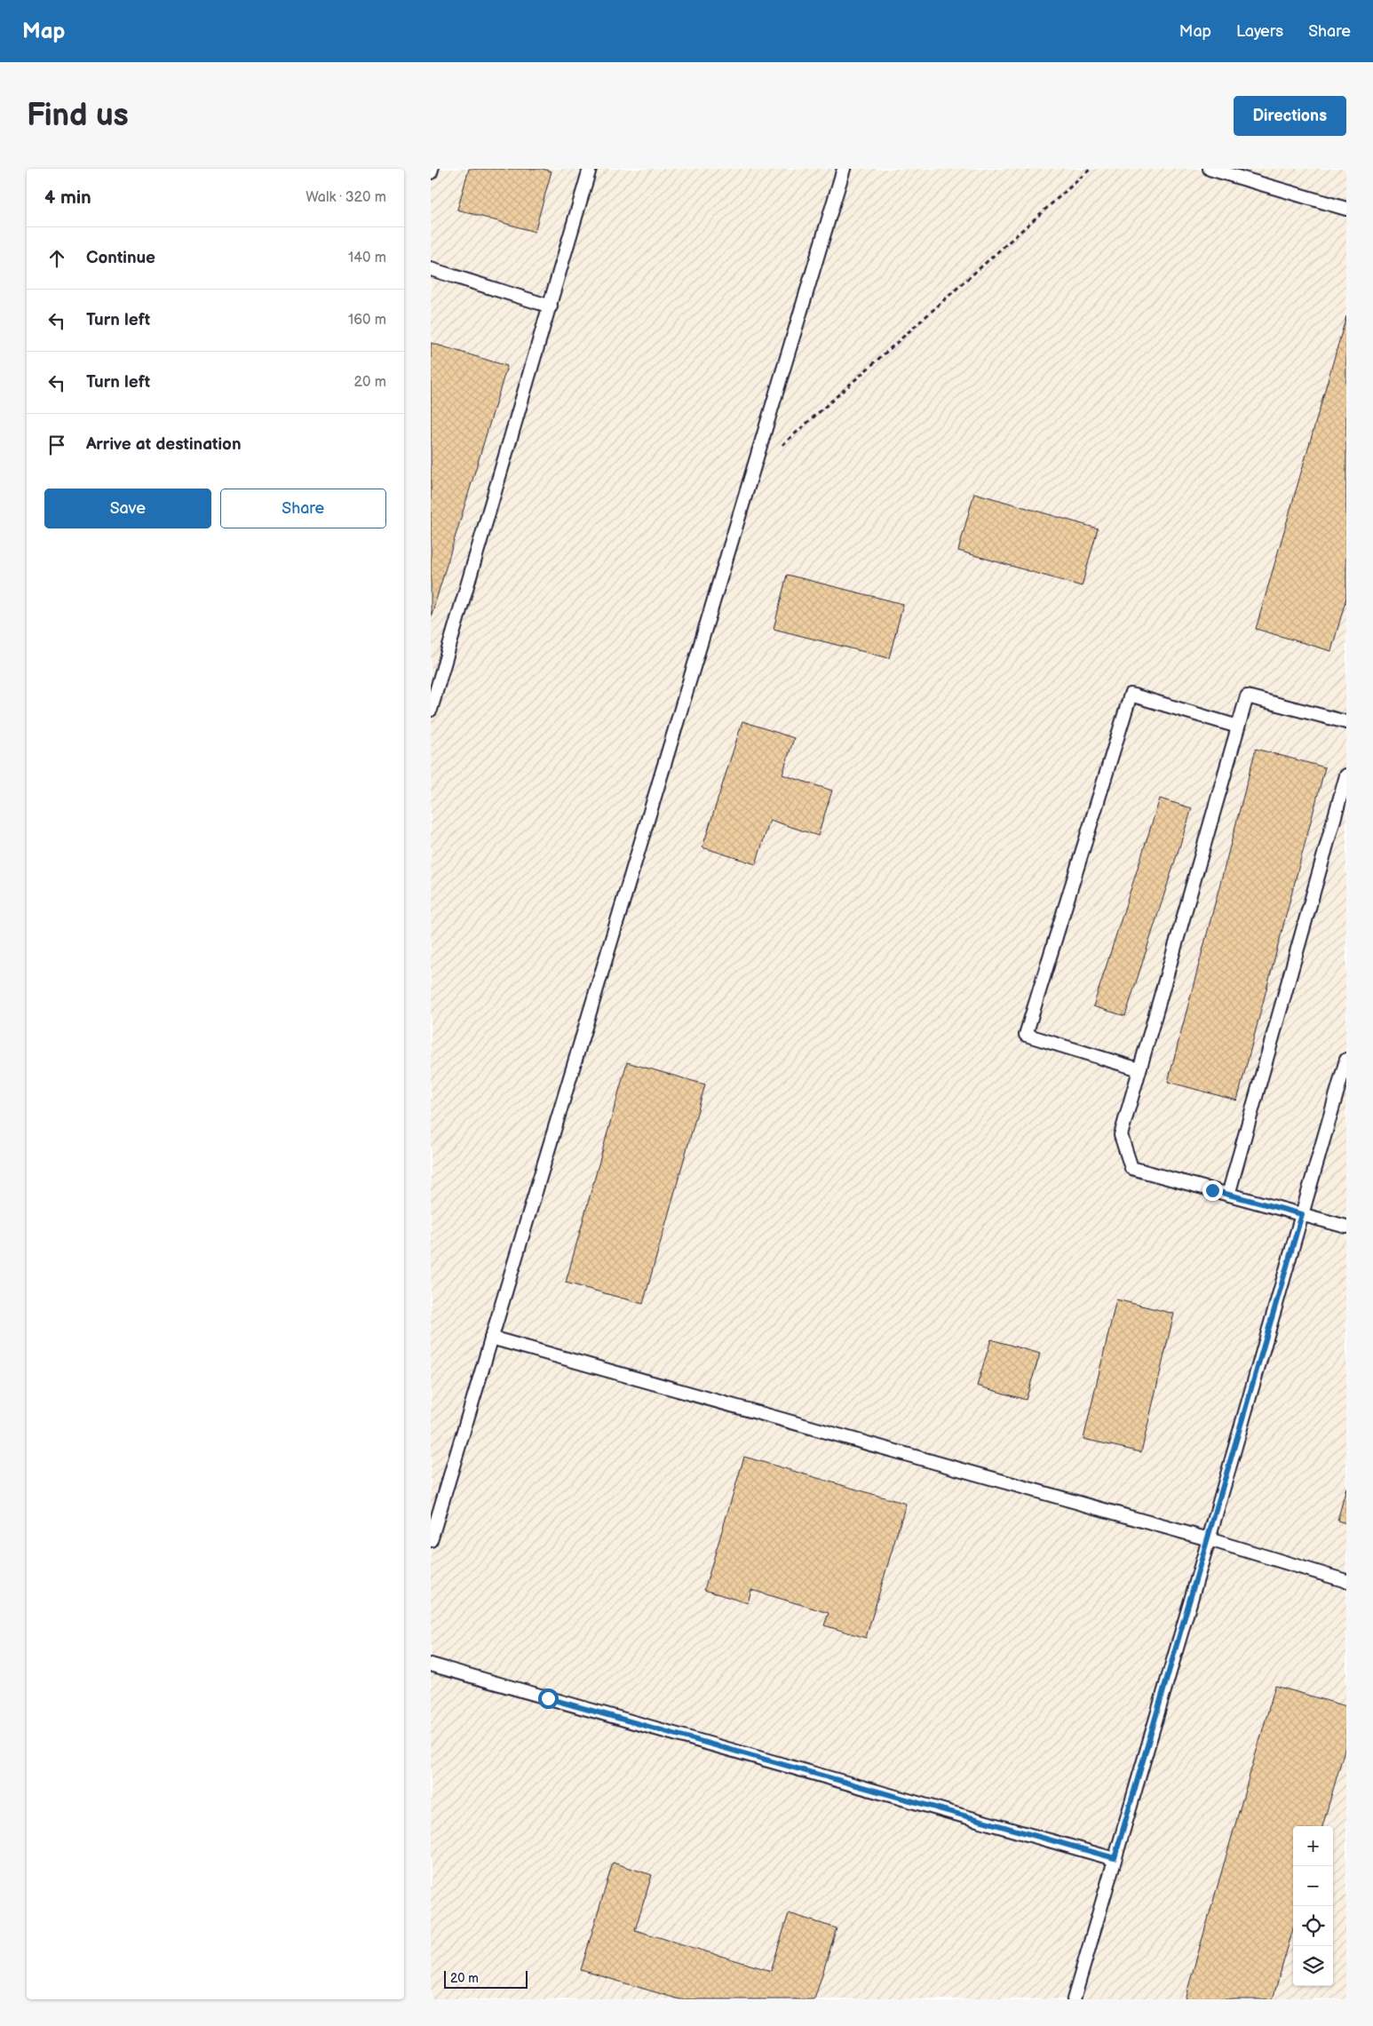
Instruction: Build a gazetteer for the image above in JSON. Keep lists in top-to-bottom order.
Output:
{
  "scale_bar": "20 m",
  "page": {
    "header": "Map",
    "nav": ["Map", "Layers", "Share"],
    "buttons": [
      "Directions",
      ["Save", "Share"]
    ],
    "title": "Find us",
    "heading": ["4 min", "Walk · 320 m"],
    "list": [
      ["Continue", "140 m"],
      ["Turn left", "160 m"],
      ["Turn left", "20 m"],
      "Arrive at destination"
    ],
    "map_buttons": ["+", "−"],
    "scale": "20 m"
  }
}
